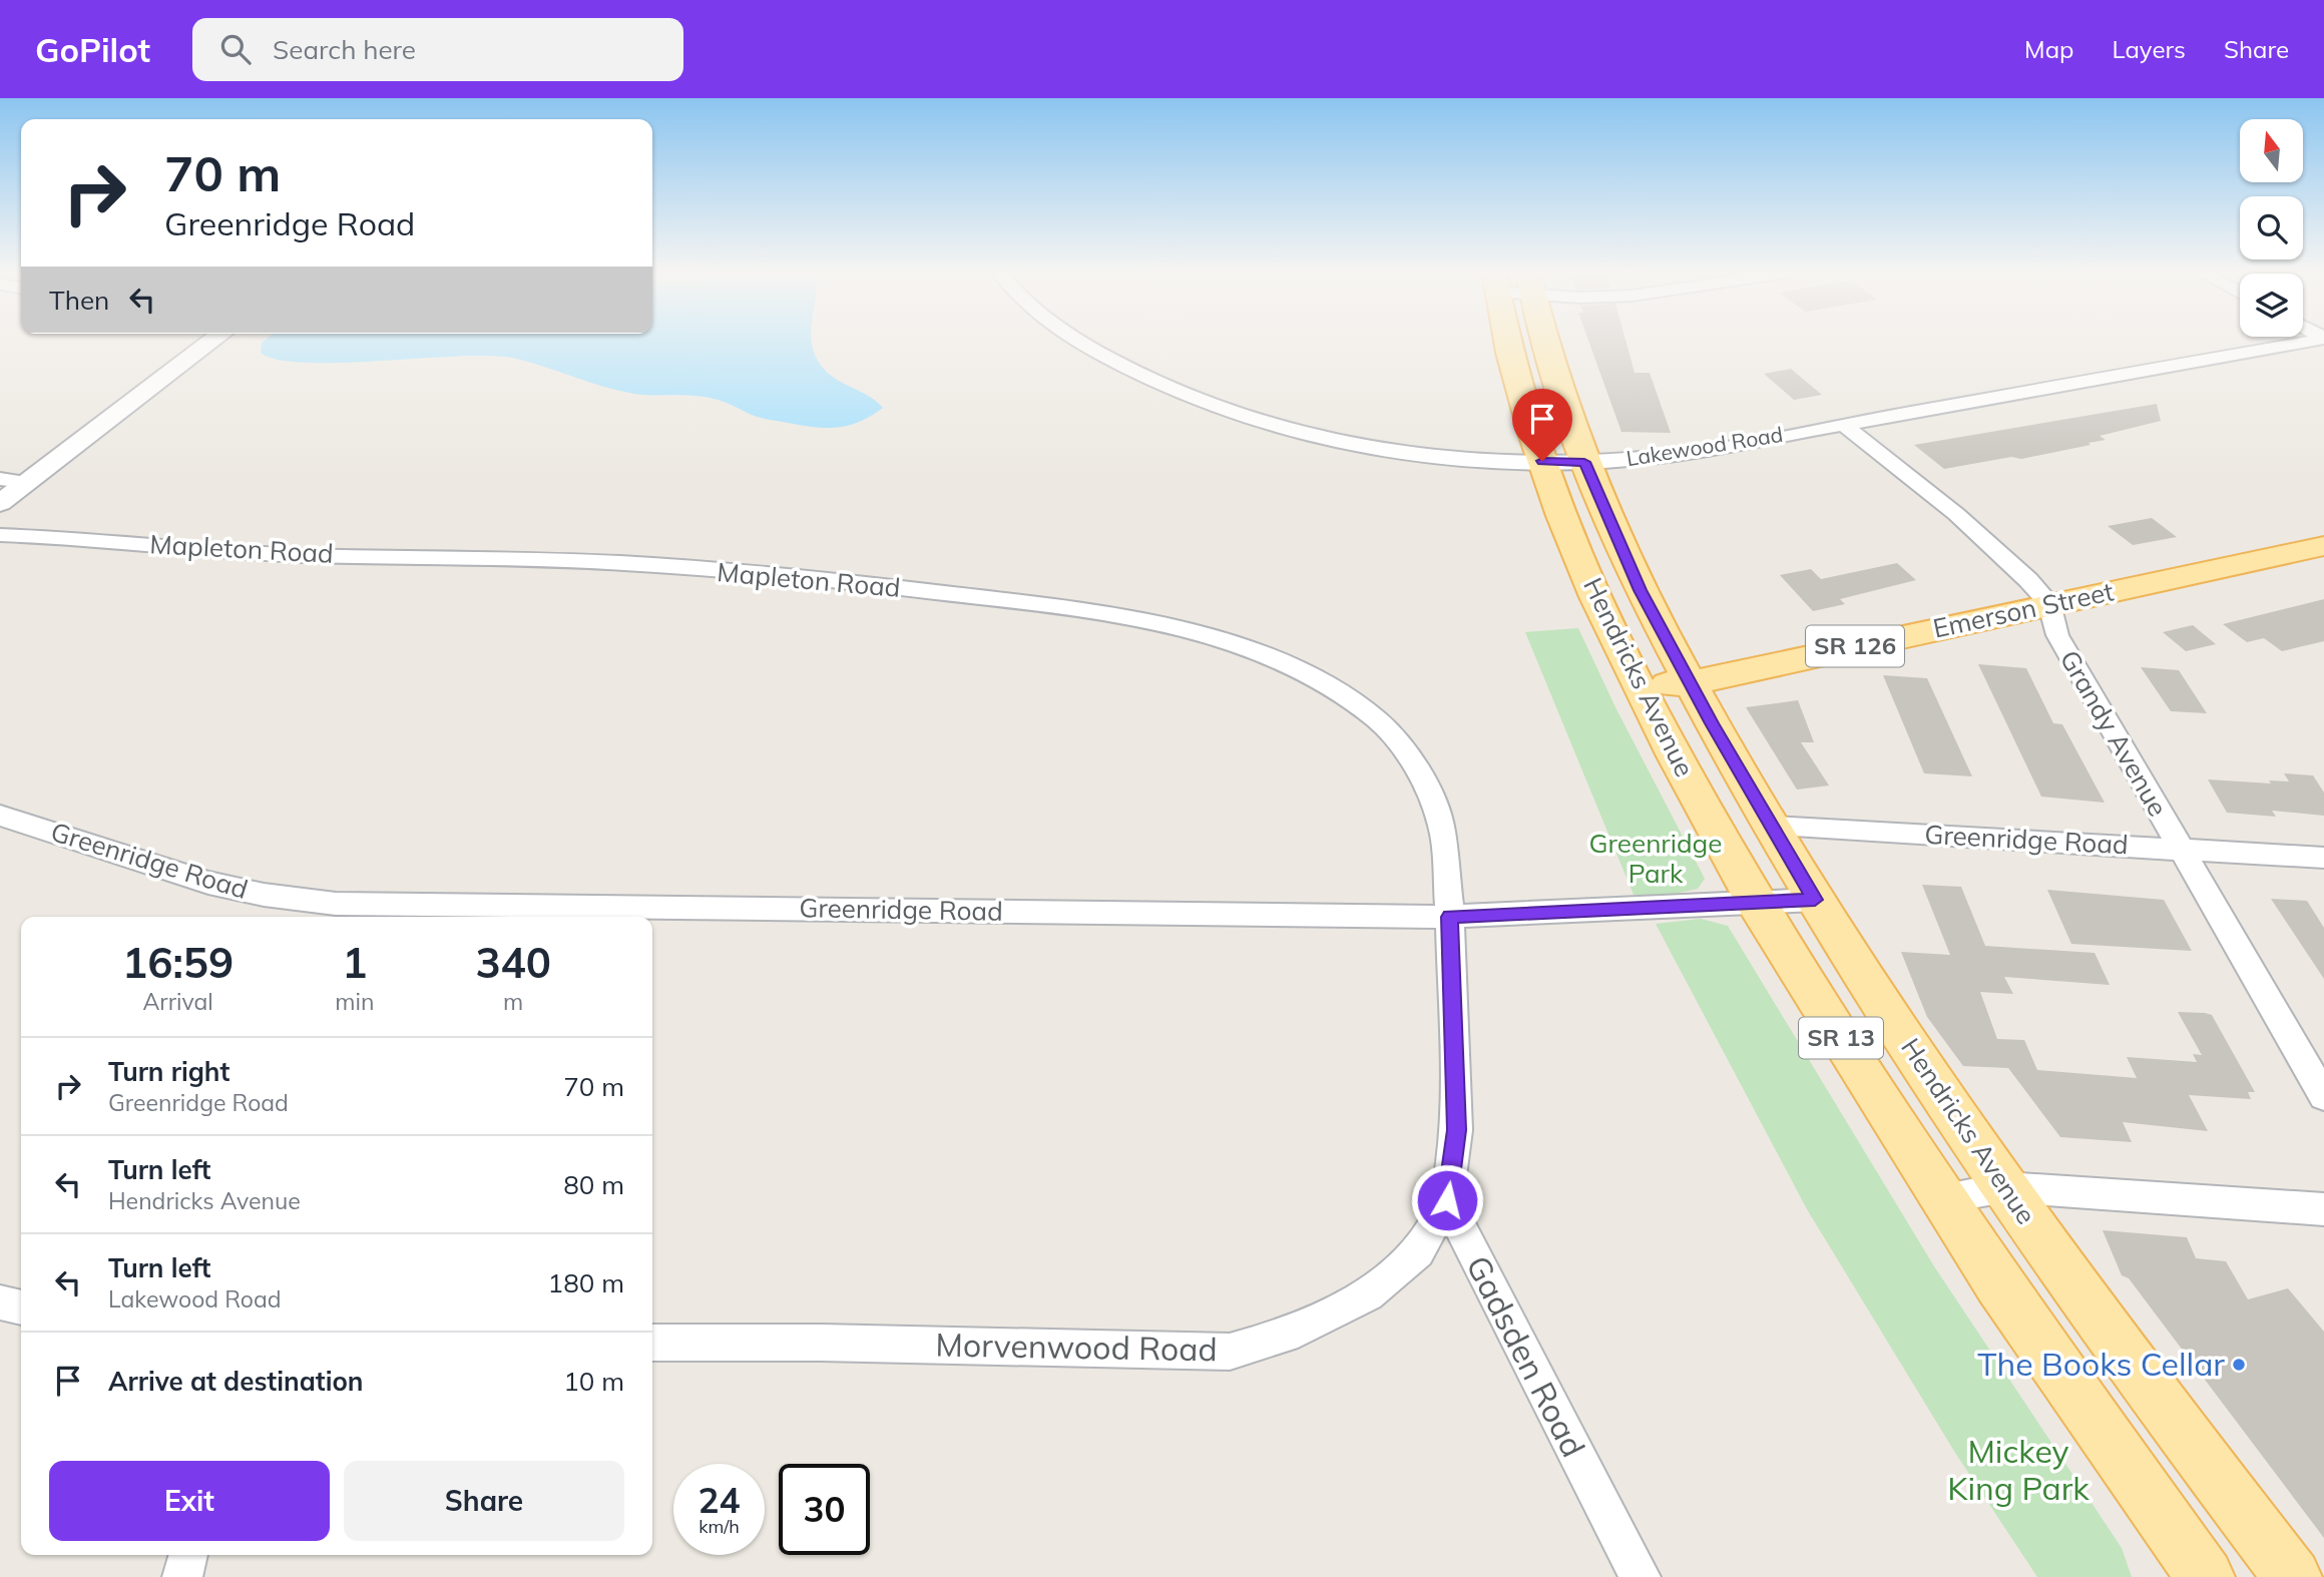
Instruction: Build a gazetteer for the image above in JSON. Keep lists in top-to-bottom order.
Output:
{
  "streets": {
    "main road": [
      "Emerson Street",
      "SR 126",
      "Hendricks Avenue",
      "SR 13"
    ],
    "street": [
      "Lakewood Road",
      "Mapleton Road",
      "Grandy Avenue",
      "Greenridge Road",
      "Morvenwood Road",
      "Gadsden Road"
    ]
  },
  "crossings": [
    ["Lakewood Road", "Hendricks Avenue"],
    ["Mapleton Road", "Greenridge Road"],
    ["Emerson Street", "Hendricks Avenue"],
    ["Emerson Street", "Grandy Avenue"],
    ["Hendricks Avenue", "Greenridge Road"],
    ["Grandy Avenue", "Greenridge Road"],
    ["Morvenwood Road", "Gadsden Road"]
  ],
  "parks": ["Greenridge Park", "Mickey King Park"],
  "places": ["The Books Cellar"],
  "north": "top",
  "page": {
    "header": "GoPilot",
    "search": "Search here",
    "nav": ["Map", "Layers", "Share"],
    "turn": ["70 m", "Greenridge Road"],
    "then": "Then",
    "eta": [
      "16:59",
      "Arrival",
      "1",
      "min",
      "340",
      "m"
    ],
    "list": [
      {
        "name": "Turn right",
        "note": "Greenridge Road",
        "value": "70 m"
      },
      {
        "name": "Turn left",
        "note": "Hendricks Avenue",
        "value": "80 m"
      },
      {
        "name": "Turn left",
        "note": "Lakewood Road",
        "value": "180 m"
      },
      {
        "name": "Arrive at destination",
        "value": "10 m"
      }
    ],
    "buttons": ["Exit", "Share"],
    "speed": "24 km/h",
    "limit": "30"
  }
}
